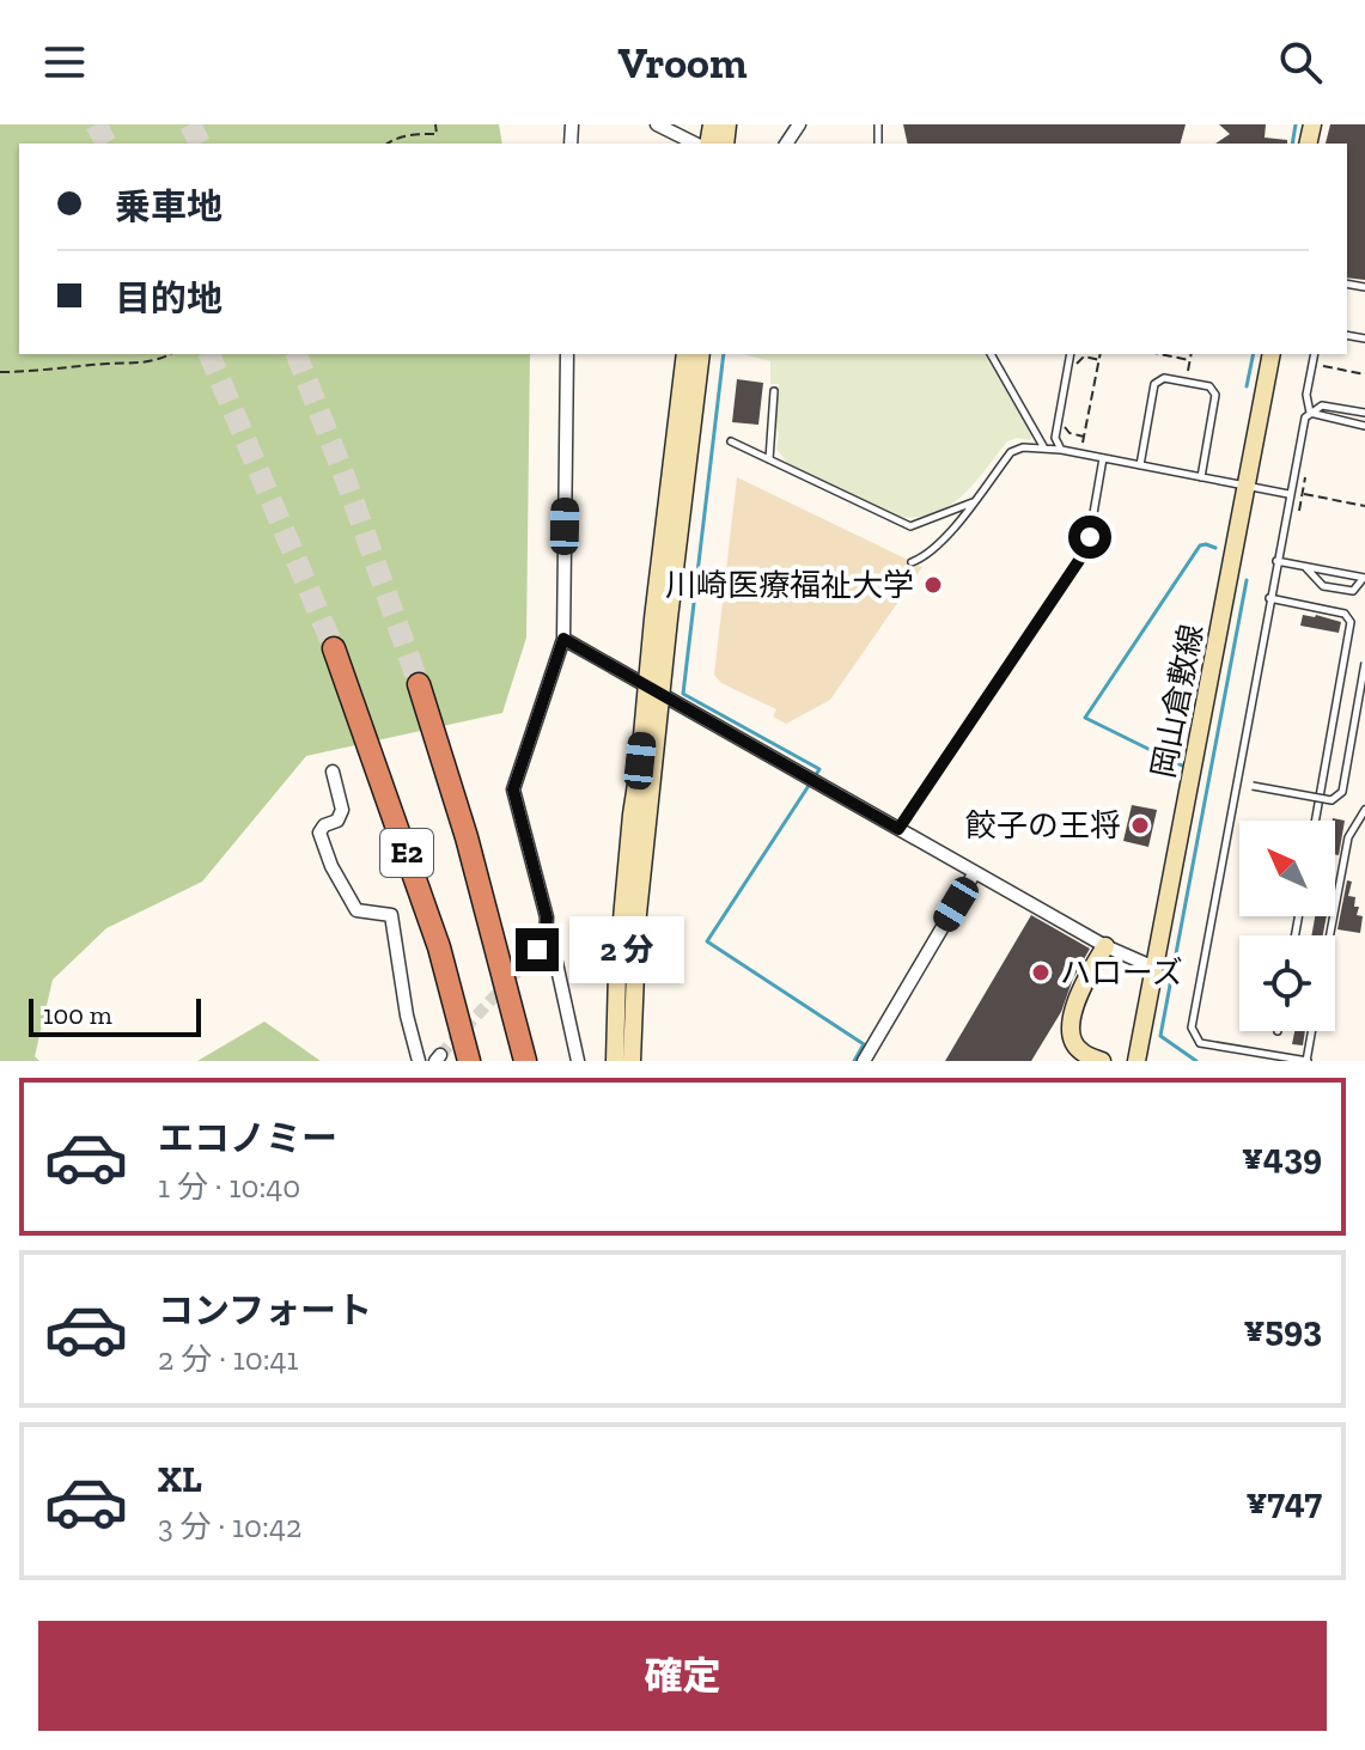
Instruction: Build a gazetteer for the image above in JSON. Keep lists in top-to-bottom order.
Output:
{
  "streets": {
    "highway": ["E2"],
    "street": ["岡山倉敷線"]
  },
  "places": ["川崎医療福祉大学", "餃子の王将", "ハローズ"],
  "scale_bar": "100 m",
  "north": "top left",
  "page": {
    "header": "Vroom",
    "banner": ["乗車地", "目的地"],
    "bubble": "2 分",
    "scale": "100 m",
    "list": [
      {
        "name": "エコノミー",
        "note": "1 分 · 10:40",
        "value": "¥439"
      },
      {
        "name": "コンフォート",
        "note": "2 分 · 10:41",
        "value": "¥593"
      },
      {
        "name": "XL",
        "note": "3 分 · 10:42",
        "value": "¥747"
      }
    ],
    "buttons": "確定"
  }
}
